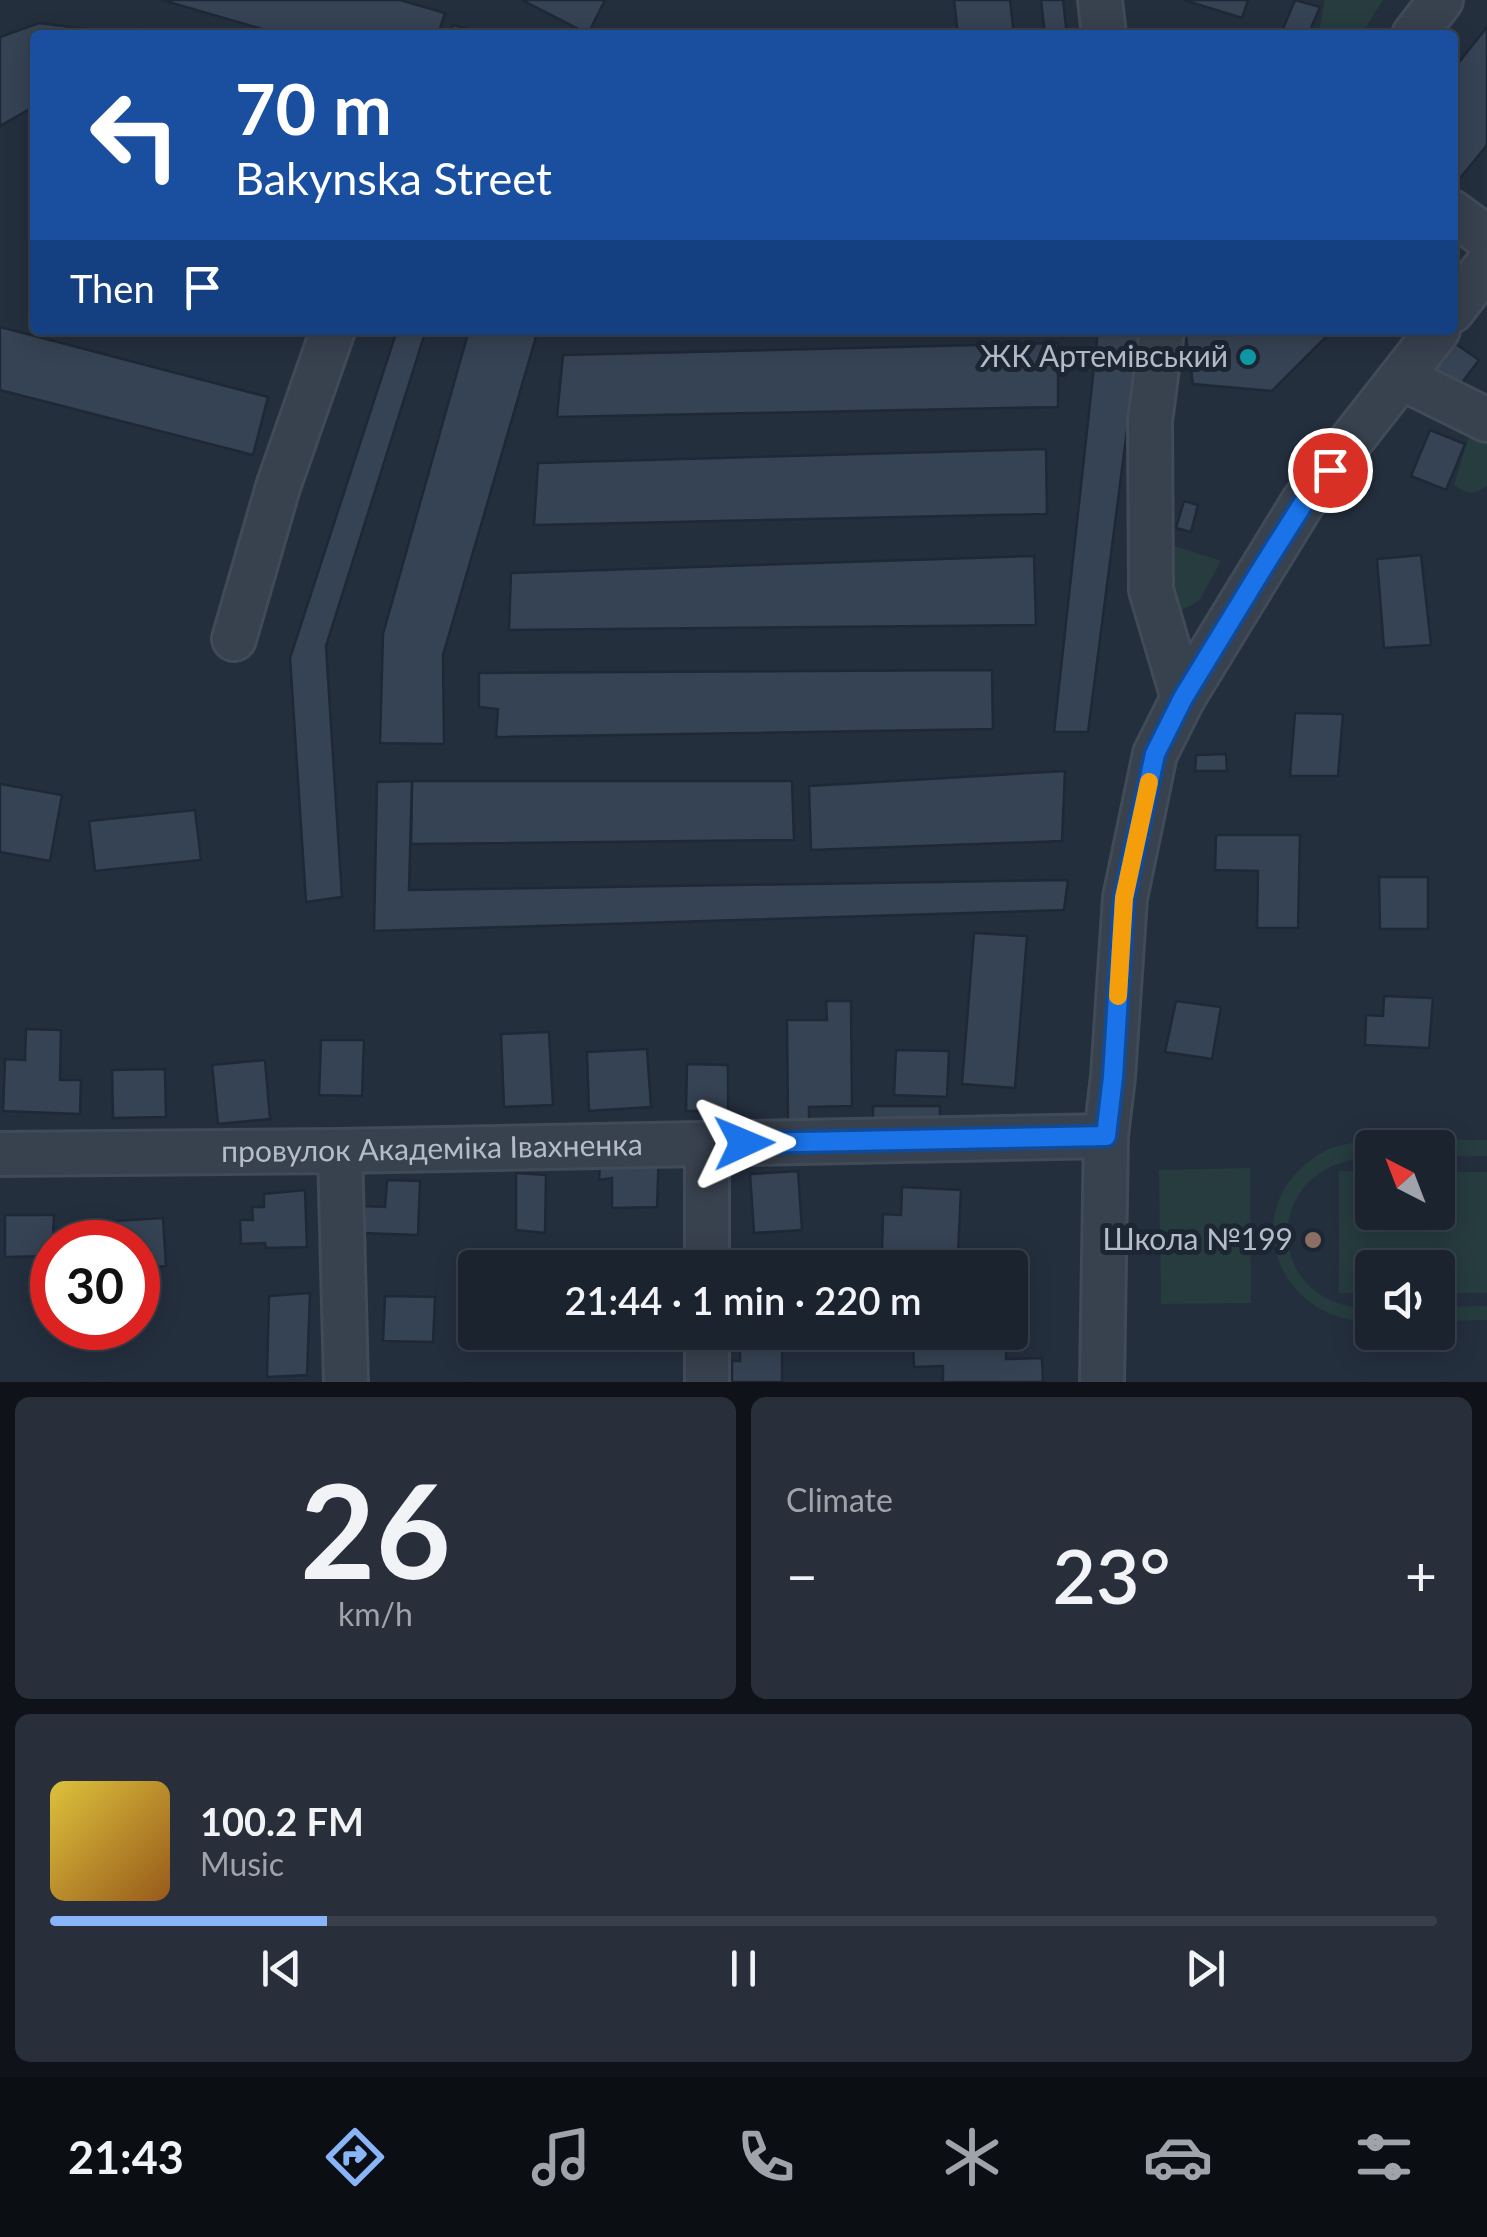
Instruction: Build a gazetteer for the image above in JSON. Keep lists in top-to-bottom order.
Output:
{
  "streets": {
    "street": ["провулок Академіка Івахненка"]
  },
  "places": ["ЖК Артемівський", "Школа №199"],
  "north": "top left",
  "page": {
    "turn": ["70 m", "Bakynska Street"],
    "then": "Then",
    "limit": "30",
    "trip": "21:44 · 1 min · 220 m",
    "tile": [
      ["26", "km/h"],
      "Climate"
    ],
    "heat": ["−", "23°", "+"],
    "song": ["100.2 FM", "Music"],
    "tabs": "21:43"
  }
}
